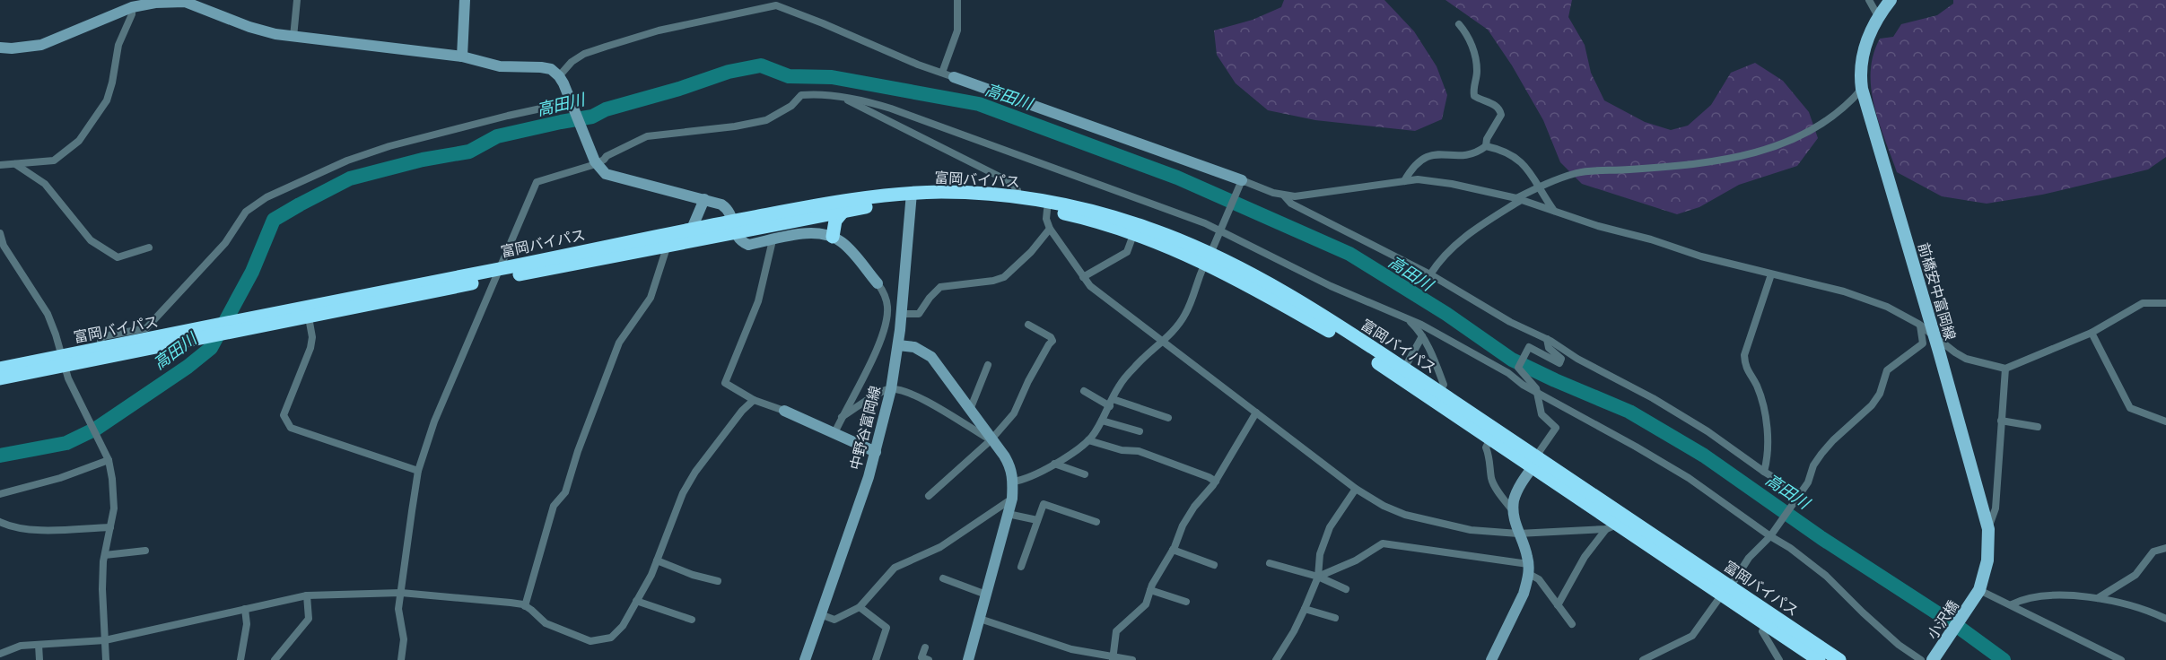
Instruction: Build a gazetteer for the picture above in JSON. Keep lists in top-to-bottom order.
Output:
{
  "streets": {
    "highway": ["富岡バイパス"],
    "main road": ["前橋安中富岡線", "小沢橋"],
    "street": ["中野谷富岡線"]
  },
  "crossings": [
    ["富岡バイパス", "中野谷富岡線"],
    ["前橋安中富岡線", "小沢橋"]
  ],
  "water": ["高田川"]
}
